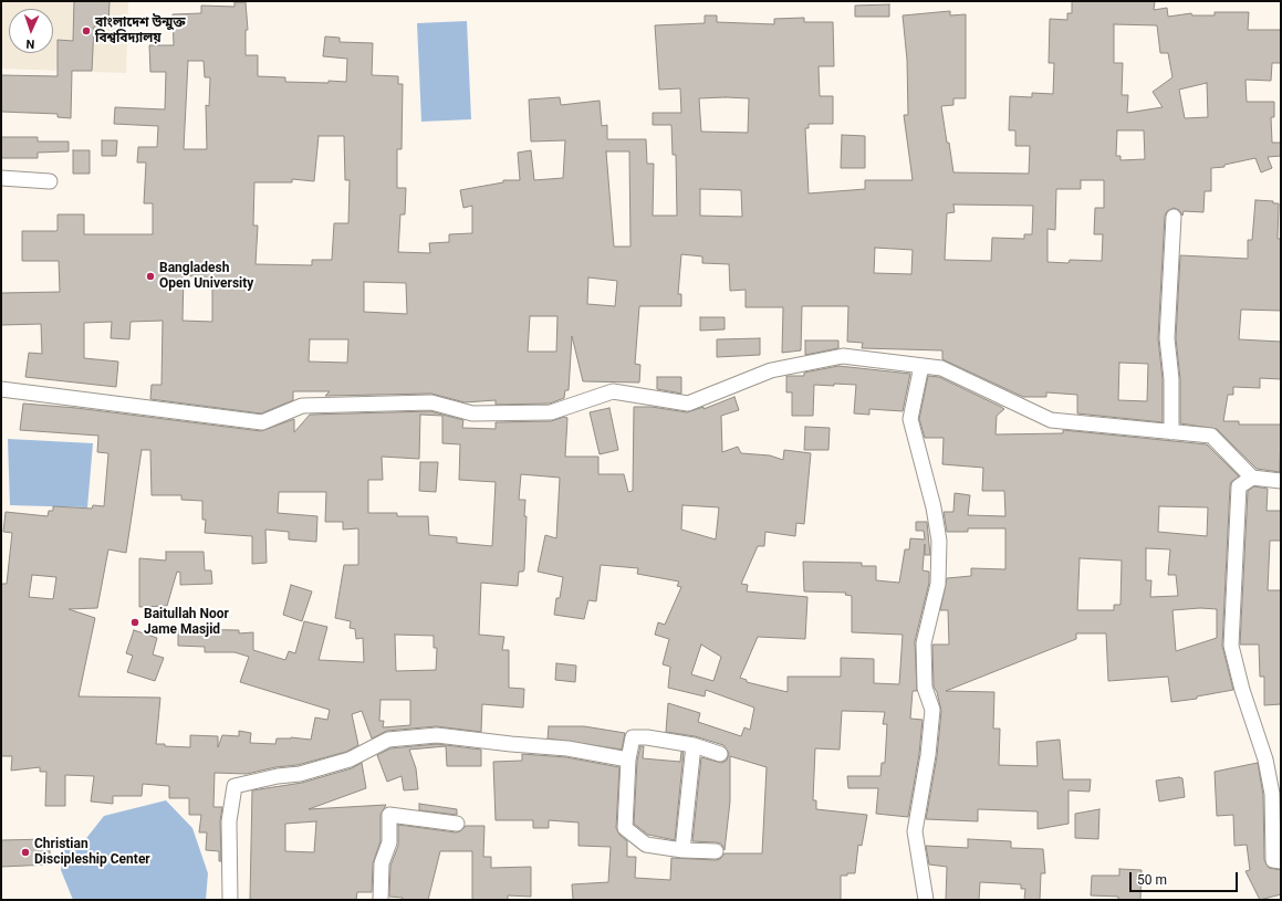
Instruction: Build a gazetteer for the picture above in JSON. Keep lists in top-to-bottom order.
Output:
{
  "places": [
    "বাংলাদেশ উন্মুক্ত বিশ্ববিদ্যালয়",
    "Bangladesh Open University",
    "Baitullah Noor Jame Masjid",
    "Christian Discipleship Center"
  ],
  "scale_bar": "50 m",
  "north": "bottom"
}
